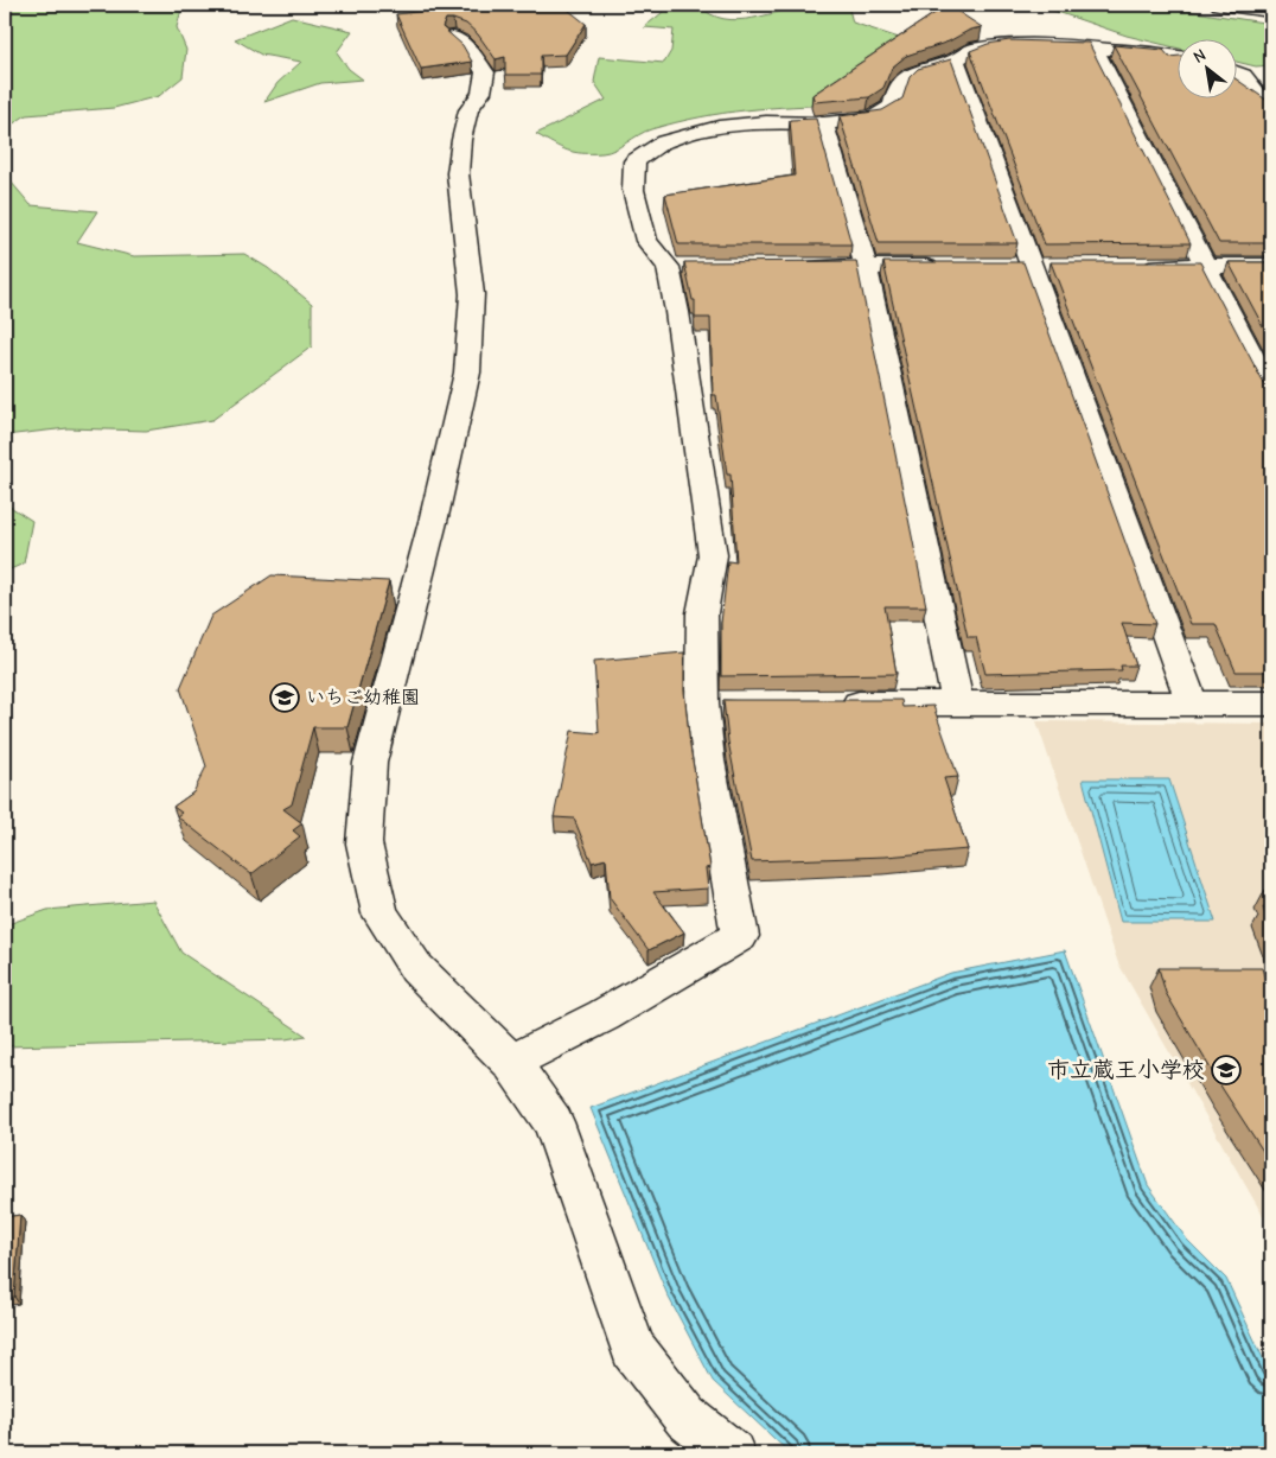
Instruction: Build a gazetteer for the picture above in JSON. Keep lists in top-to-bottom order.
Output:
{
  "places": {
    "school or university": ["いちご幼稚園", "市立蔵王小学校"]
  },
  "north": "top left"
}
